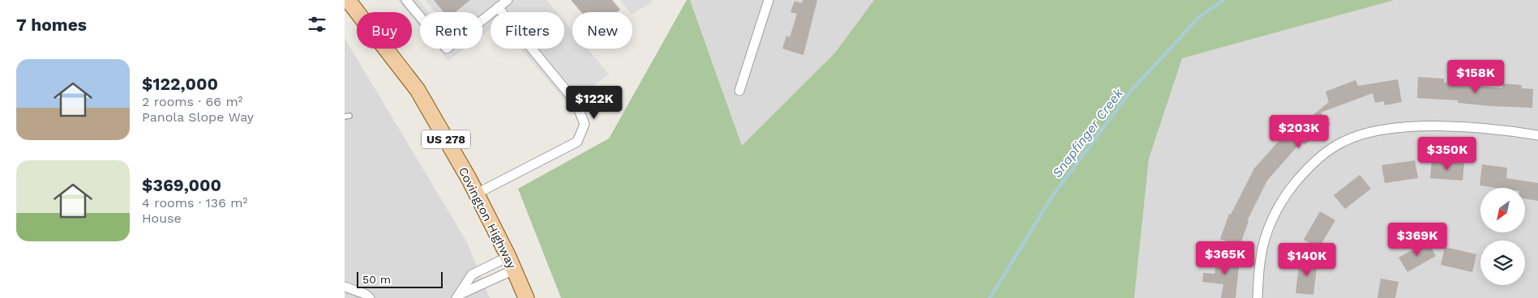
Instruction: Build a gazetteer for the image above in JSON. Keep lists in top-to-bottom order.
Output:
{
  "streets": {
    "main road": ["US 278", "Covington Highway"]
  },
  "water": ["Snapfinger Creek"],
  "scale_bar": "50 m",
  "north": "bottom left",
  "page": {
    "heading": "7 homes",
    "chip": [
      "Buy",
      "Rent",
      "Filters",
      "New"
    ],
    "list": [
      {
        "name": "$122,000",
        "note": "2 rooms · 66 m² · Panola Slope Way"
      },
      {
        "name": "$369,000",
        "note": "4 rooms · 136 m² · House"
      }
    ],
    "price": [
      "$158K",
      "$122K",
      "$203K",
      "$350K",
      "$369K",
      "$365K",
      "$140K"
    ],
    "scale": "50 m"
  }
}
